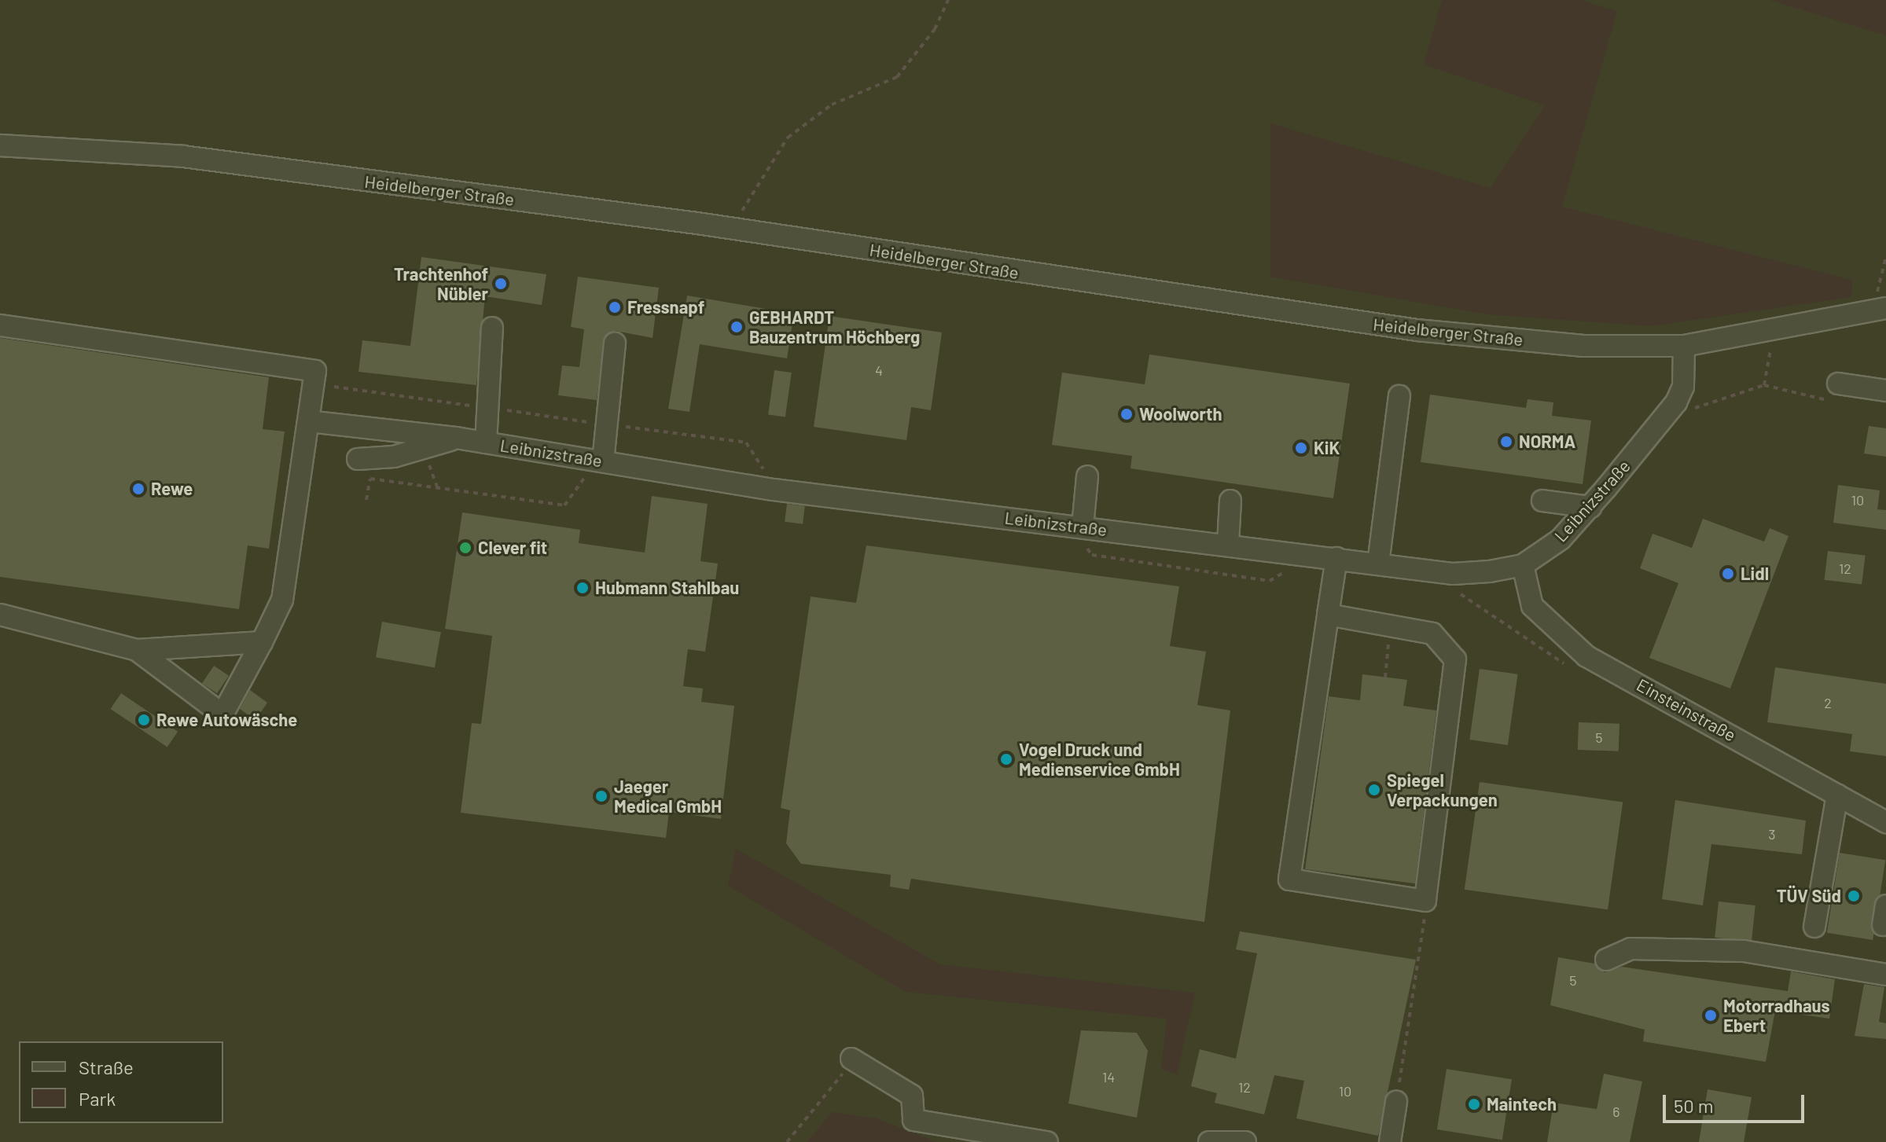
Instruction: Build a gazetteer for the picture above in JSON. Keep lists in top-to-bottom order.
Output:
{
  "streets": {
    "street": ["Heidelberger Straße", "Leibnizstraße", "Einsteinstraße"]
  },
  "crossings": [
    ["Heidelberger Straße", "Leibnizstraße"],
    ["Leibnizstraße", "Einsteinstraße"]
  ],
  "places": [
    "Trachtenhof Nübler",
    "Fressnapf",
    "GEBHARDT Bauzentrum Höchberg",
    "Woolworth",
    "NORMA",
    "KiK",
    "Rewe",
    "Clever fit",
    "Lidl",
    "Hubmann Stahlbau",
    "Rewe Autowäsche",
    "Vogel Druck und Medienservice GmbH",
    "Spiegel Verpackungen",
    "Jaeger Medical GmbH",
    "TÜV Süd",
    "Motorradhaus Ebert",
    "Maintech"
  ],
  "house_numbers": [
    "4",
    "10",
    "12",
    "2",
    "5",
    "3",
    "5",
    "14",
    "12",
    "10",
    "6"
  ],
  "legend": ["Straße", "Park"],
  "scale_bar": "50 m"
}
